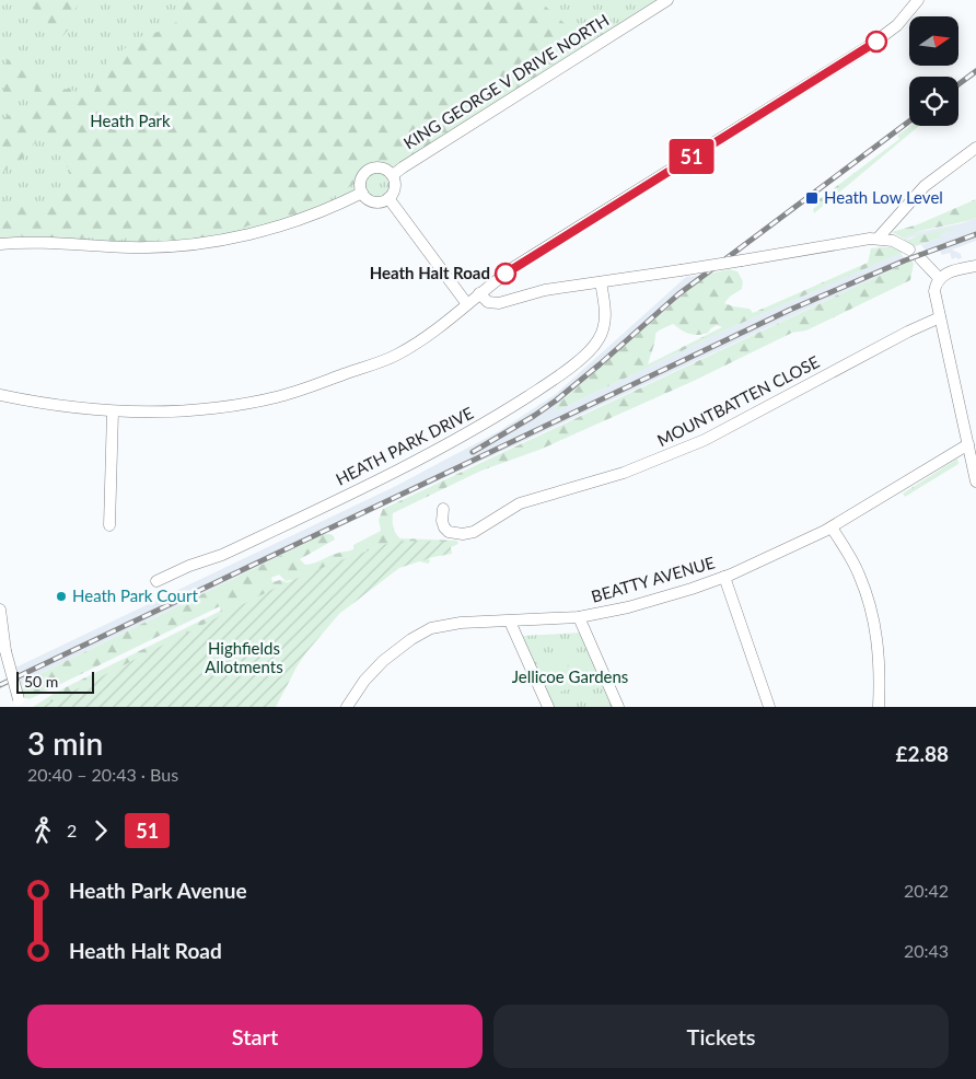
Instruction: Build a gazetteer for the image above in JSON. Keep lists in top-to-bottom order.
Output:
{
  "streets": {
    "street": [
      "KING GEORGE V DRIVE NORTH",
      "MOUNTBATTEN CLOSE",
      "HEATH PARK DRIVE",
      "BEATTY AVENUE"
    ]
  },
  "parks": ["Heath Park", "Highfields Allotments", "Jellicoe Gardens"],
  "places": {
    "transit": ["Heath Low Level"],
    "other": ["Heath Halt Road", "Heath Park Court"]
  },
  "lines": ["bus line 51"],
  "scale_bar": "50 m",
  "north": "right",
  "page": {
    "on_map": "51",
    "scale": "50 m",
    "heading": ["3 min", "20:40 – 20:43 · Bus", "£2.88"],
    "legs": ["2", "51"],
    "list": [
      {
        "name": "Heath Park Avenue",
        "value": "20:42"
      },
      {
        "name": "Heath Halt Road",
        "value": "20:43"
      }
    ],
    "buttons": ["Start", "Tickets"]
  }
}
